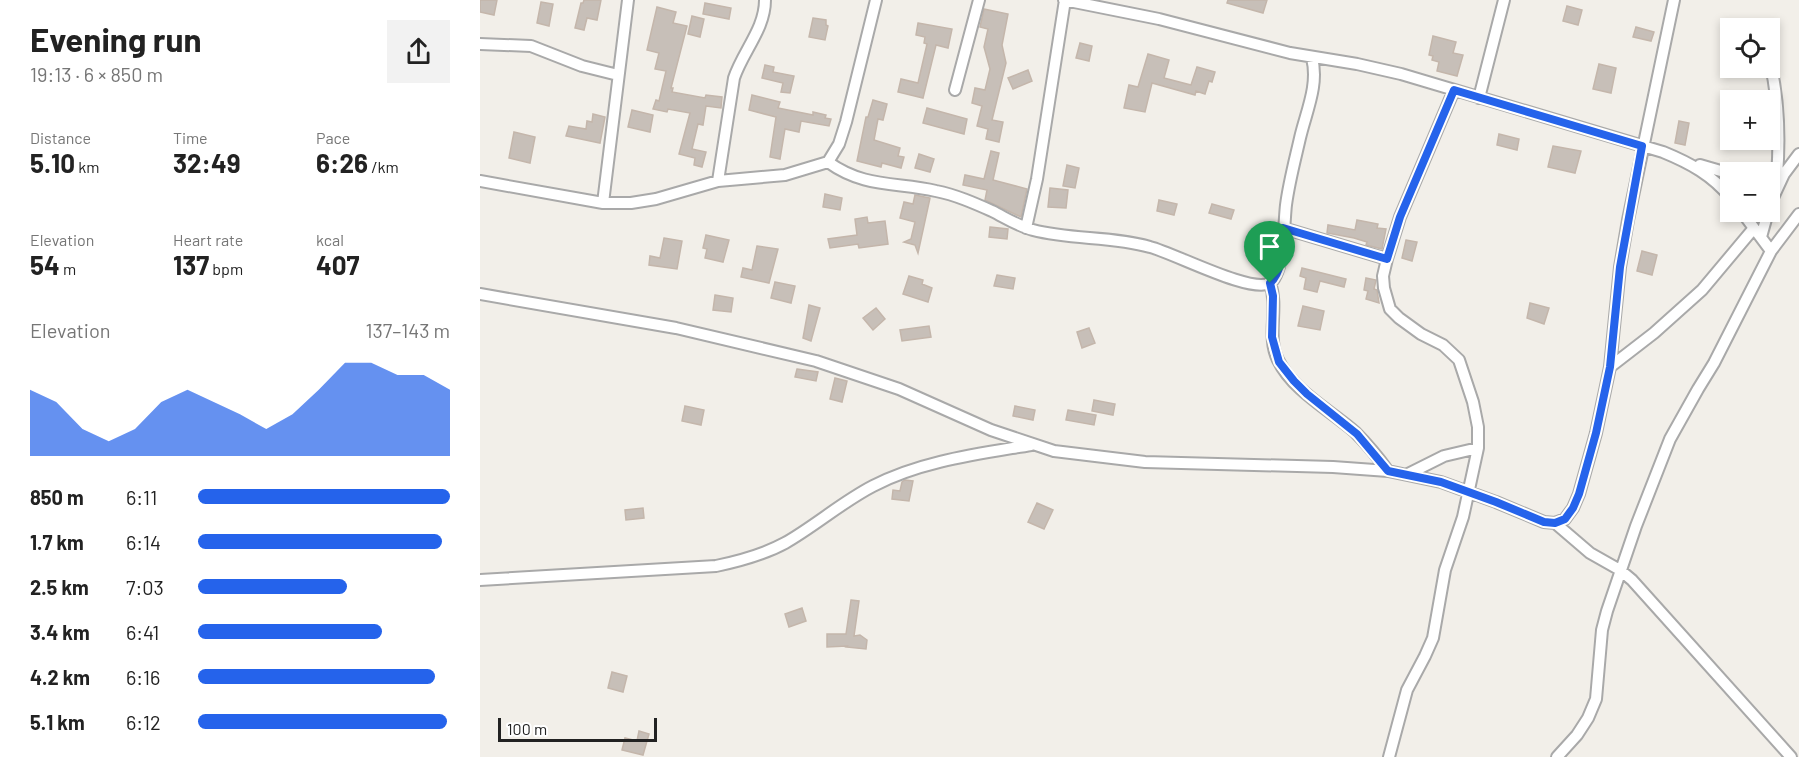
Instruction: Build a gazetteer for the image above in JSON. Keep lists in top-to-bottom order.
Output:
{
  "scale_bar": "100 m",
  "page": {
    "heading": ["Evening run", "19:13 · 6 × 850 m"],
    "map_buttons": ["+", "−"],
    "stats": [
      ["Distance", "5.10 km"],
      ["Time", "32:49"],
      ["Pace", "6:26 /km"],
      ["Elevation", "54 m"],
      ["Heart rate", "137 bpm"],
      ["kcal", "407"]
    ],
    "chart": ["Elevation", "137–143 m"],
    "list": [
      {
        "name": "850 m",
        "note": "6:11"
      },
      {
        "name": "1.7 km",
        "note": "6:14"
      },
      {
        "name": "2.5 km",
        "note": "7:03"
      },
      {
        "name": "3.4 km",
        "note": "6:41"
      },
      {
        "name": "4.2 km",
        "note": "6:16"
      },
      {
        "name": "5.1 km",
        "note": "6:12"
      }
    ],
    "scale": "100 m"
  }
}
